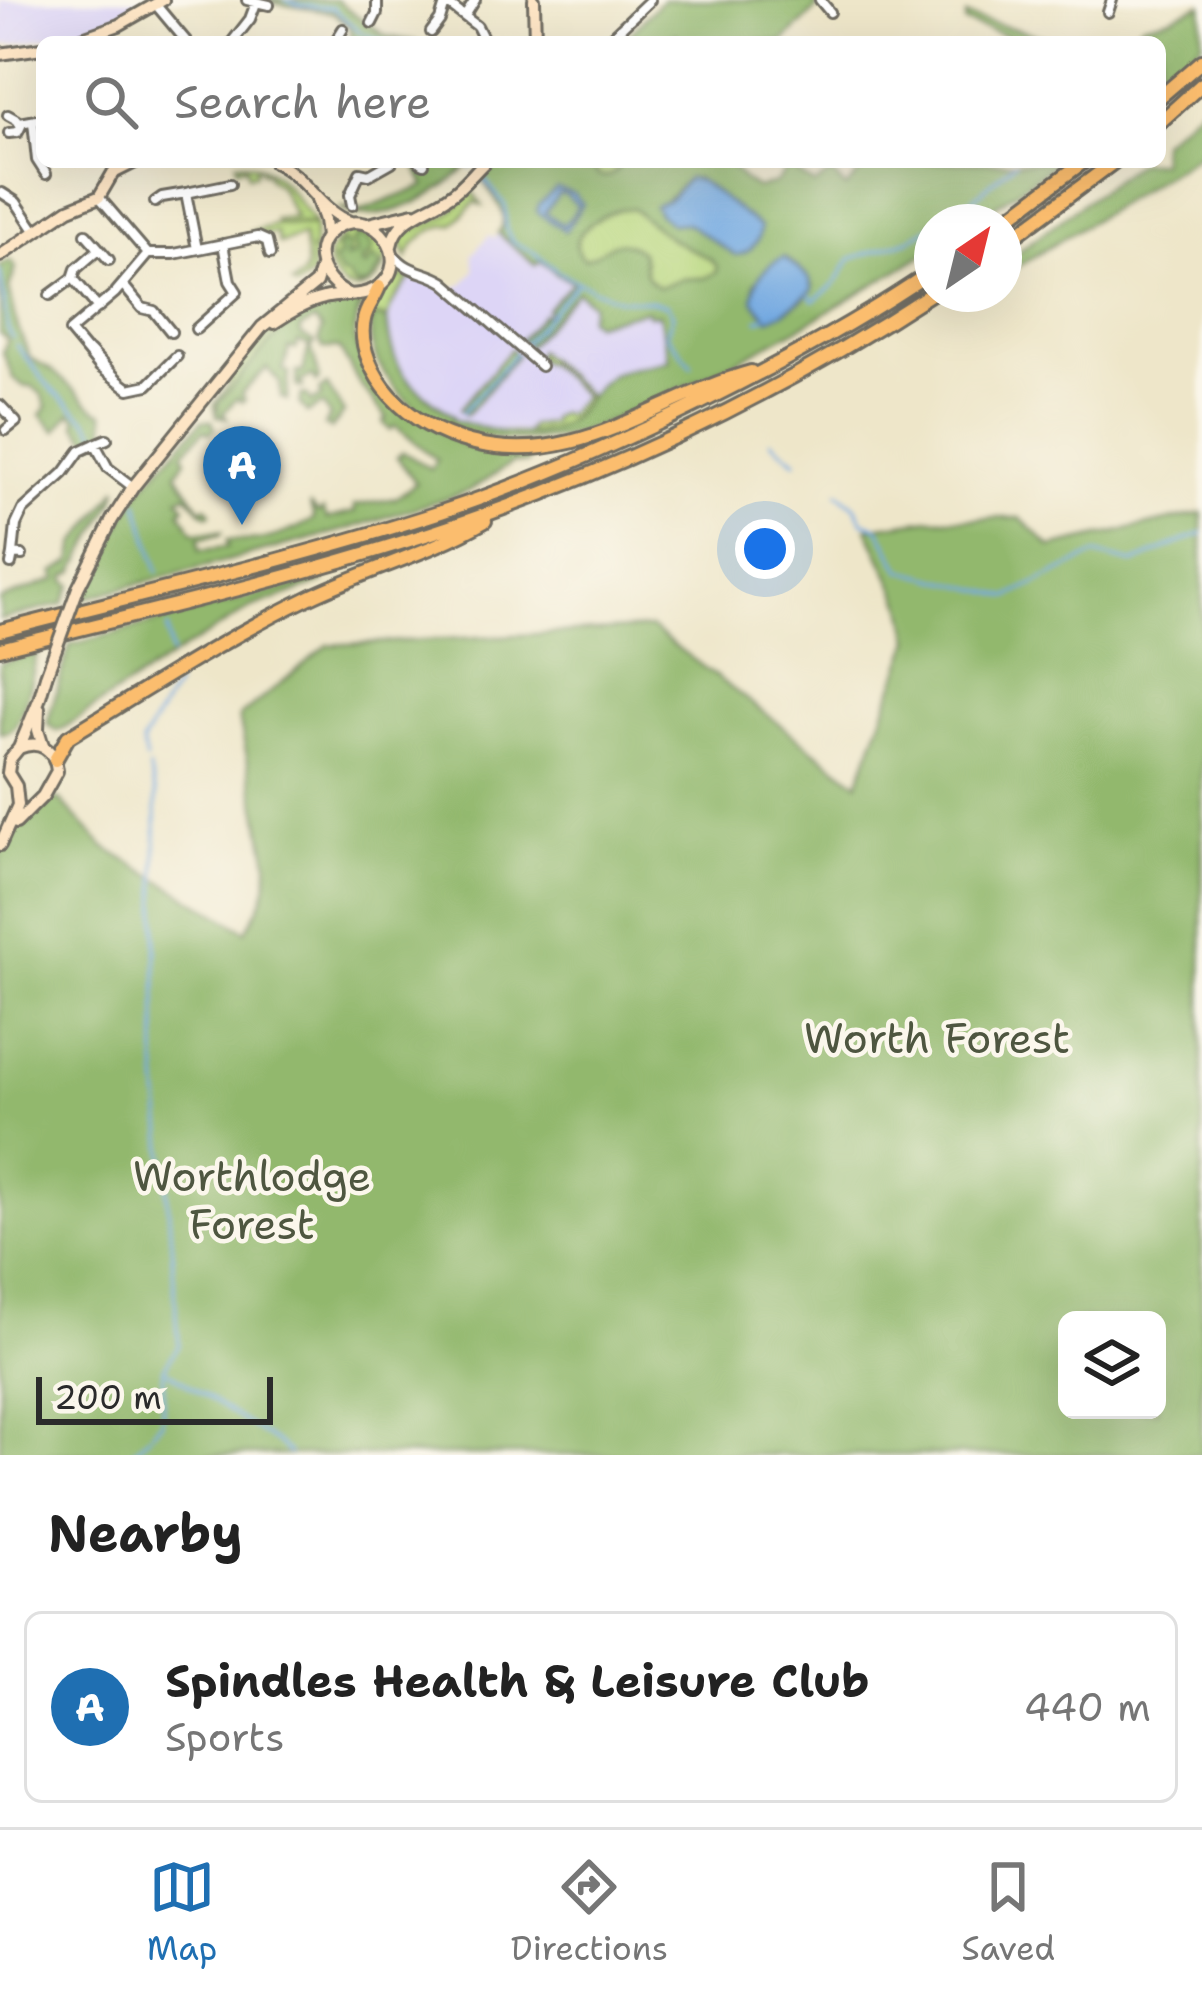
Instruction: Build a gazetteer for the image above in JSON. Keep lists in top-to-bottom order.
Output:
{
  "parks": ["Worth Forest", "Worthlodge Forest"],
  "scale_bar": "200 m",
  "north": "top right",
  "page": {
    "search": "Search here",
    "pins": "A",
    "scale": "200 m",
    "heading": "Nearby",
    "list": [
      {
        "mark": "A",
        "name": "Spindles Health & Leisure Club",
        "note": "Sports",
        "value": "440 m"
      }
    ],
    "nav": ["Map", "Directions", "Saved"]
  }
}
